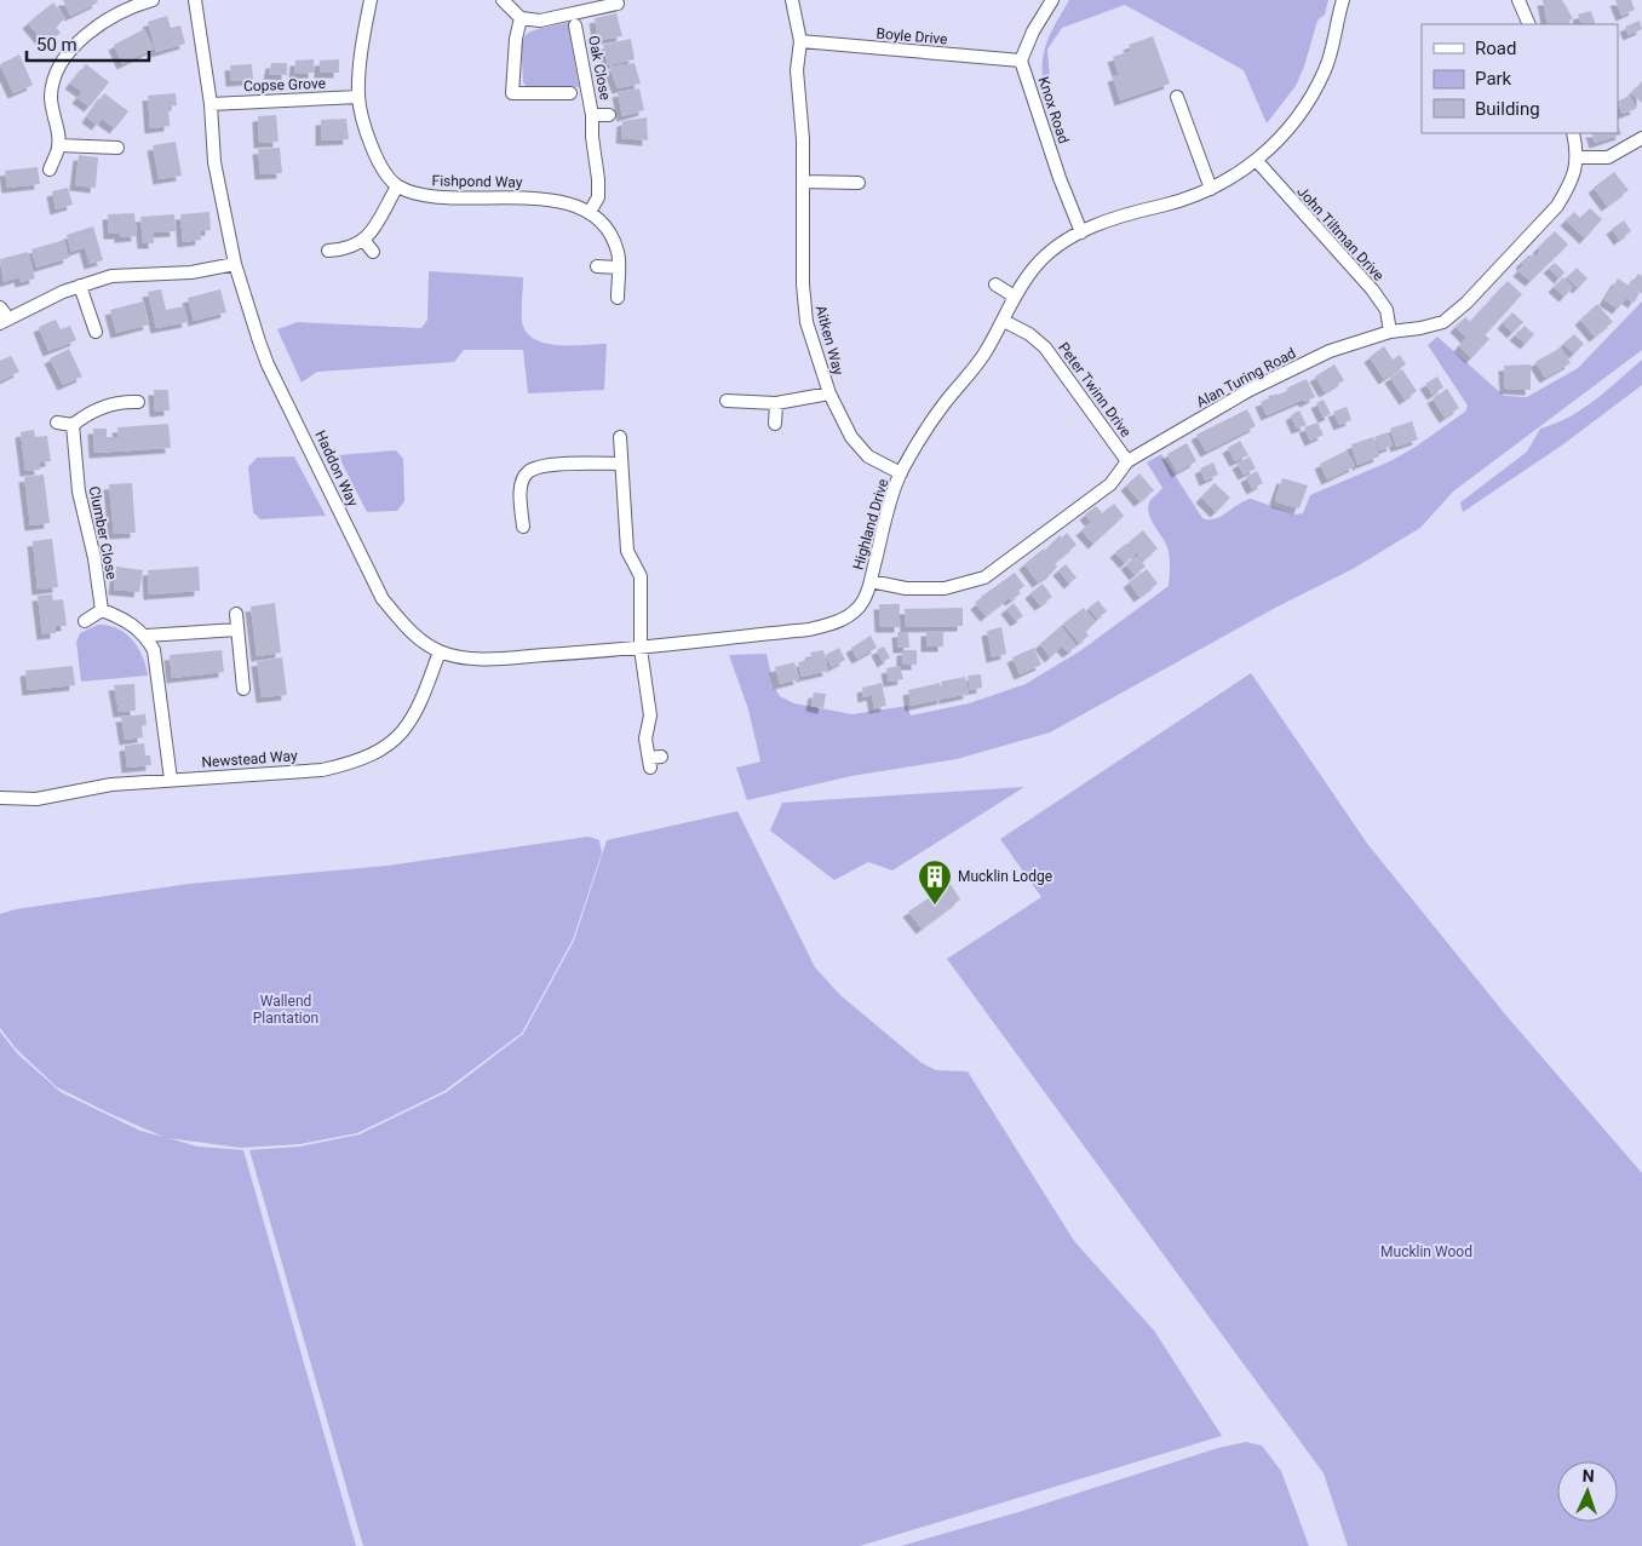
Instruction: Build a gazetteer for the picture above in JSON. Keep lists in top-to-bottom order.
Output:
{
  "streets": {
    "street": [
      "Boyle Drive",
      "Oak Close",
      "Copse Grove",
      "Knox Road",
      "Fishpond Way",
      "John Tiltman Drive",
      "Aitken Way",
      "Alan Turing Road",
      "Peter Twinn Drive",
      "Haddon Way",
      "Highland Drive",
      "Clumber Close",
      "Newstead Way"
    ]
  },
  "crossings": [
    ["Boyle Drive", "Knox Road"],
    ["Boyle Drive", "Aitken Way"],
    ["Oak Close", "Fishpond Way"],
    ["Copse Grove", "Haddon Way"],
    ["Knox Road", "Highland Drive"],
    ["John Tiltman Drive", "Alan Turing Road"],
    ["John Tiltman Drive", "Highland Drive"],
    ["Aitken Way", "Highland Drive"],
    ["Alan Turing Road", "Peter Twinn Drive"],
    ["Alan Turing Road", "Highland Drive"],
    ["Peter Twinn Drive", "Highland Drive"],
    ["Haddon Way", "Highland Drive"],
    ["Haddon Way", "Newstead Way"]
  ],
  "parks": ["Wallend Plantation", "Mucklin Wood"],
  "places": {
    "building": ["Mucklin Lodge"]
  },
  "legend": ["Road", "Park", "Building"],
  "scale_bar": "50 m",
  "north": "top"
}
